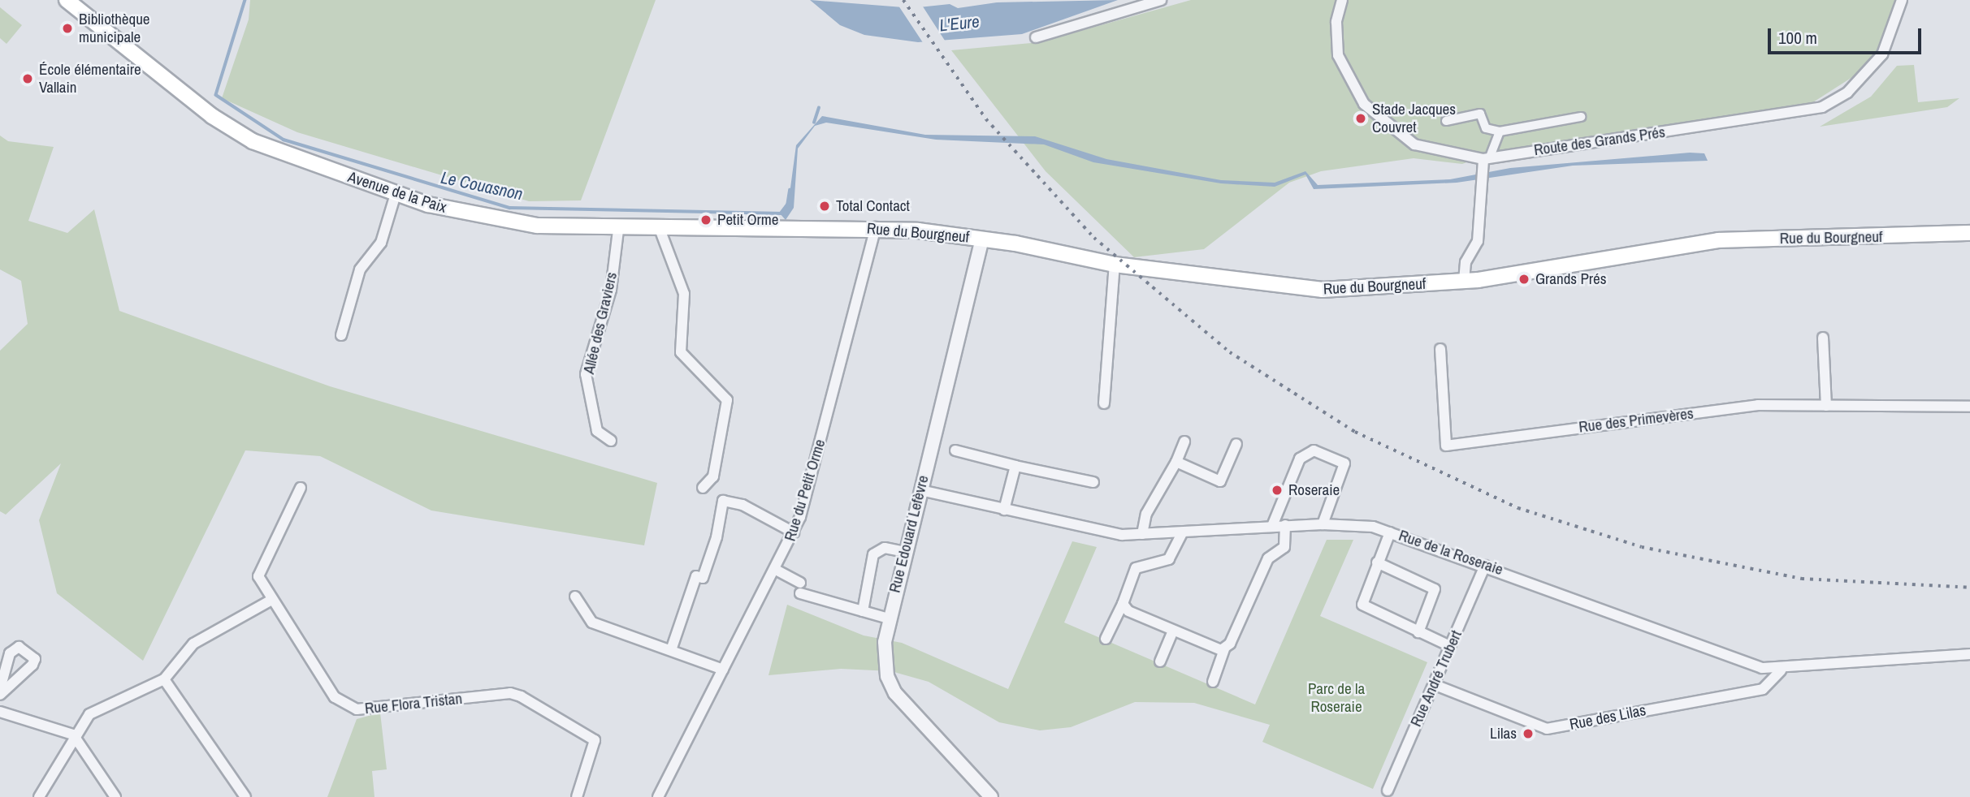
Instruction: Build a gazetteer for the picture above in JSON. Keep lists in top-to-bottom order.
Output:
{
  "streets": {
    "main road": ["Avenue de la Paix", "Rue du Bourgneuf"],
    "street": [
      "Route des Grands Prés",
      "Allée des Graviers",
      "Rue des Primevères",
      "Rue du Petit Orme",
      "Rue Edouard Lefèvre",
      "Rue de la Roseraie",
      "Rue André Trubert",
      "Rue Flora Tristan",
      "Rue des Lilas"
    ]
  },
  "crossings": [
    ["Avenue de la Paix", "Rue du Bourgneuf"],
    ["Avenue de la Paix", "Allée des Graviers"],
    ["Rue du Bourgneuf", "Rue du Petit Orme"],
    ["Rue du Bourgneuf", "Rue Edouard Lefèvre"],
    ["Rue Edouard Lefèvre", "Rue de la Roseraie"],
    ["Rue de la Roseraie", "Rue André Trubert"],
    ["Rue de la Roseraie", "Rue des Lilas"],
    ["Rue André Trubert", "Rue des Lilas"]
  ],
  "water": ["L'Eure", "Le Couasnon"],
  "parks": ["Parc de la Roseraie"],
  "places": [
    "Bibliothèque municipale",
    "École élémentaire Vallain",
    "Stade Jacques Couvret",
    "Total Contact",
    "Petit Orme",
    "Grands Prés",
    "Roseraie",
    "Lilas"
  ],
  "scale_bar": "100 m"
}
